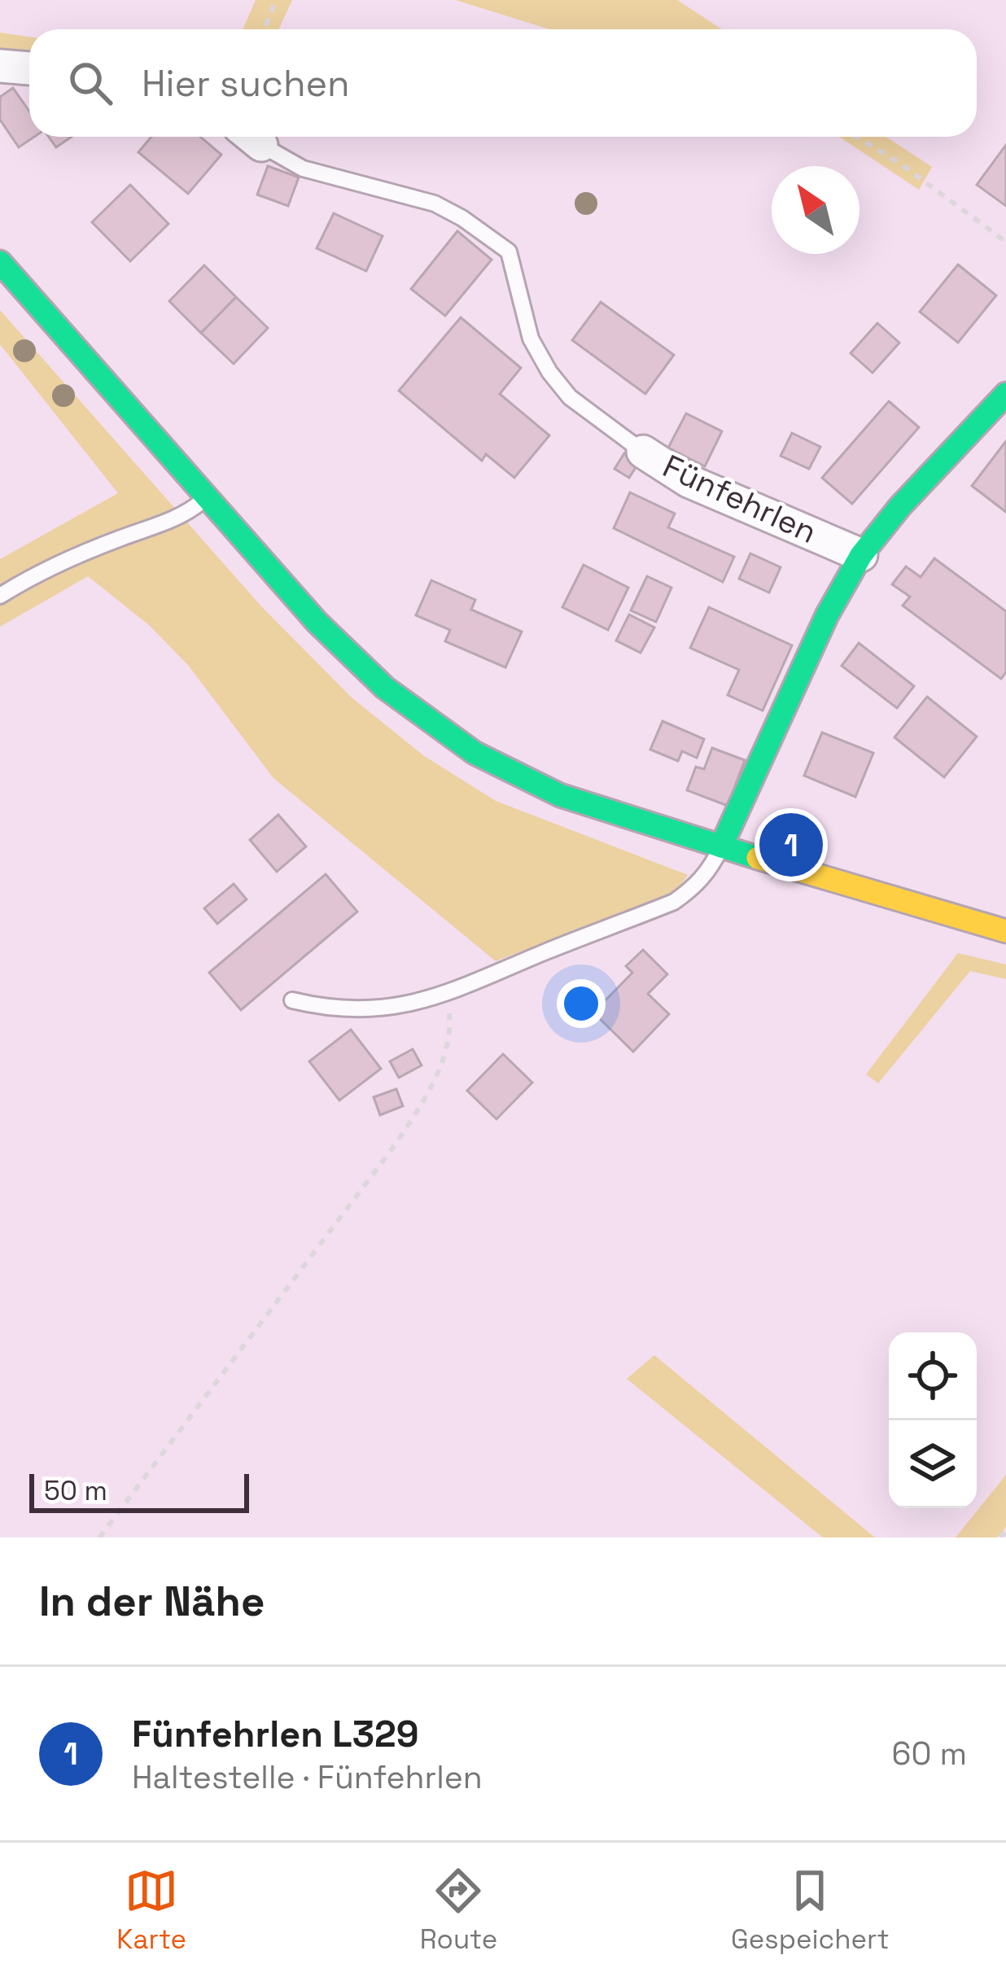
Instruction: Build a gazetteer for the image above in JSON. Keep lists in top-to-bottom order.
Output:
{
  "streets": {
    "street": ["Fünfehrlen"]
  },
  "scale_bar": "50 m",
  "north": "top left",
  "page": {
    "search": "Hier suchen",
    "pins": "1",
    "scale": "50 m",
    "heading": "In der Nähe",
    "list": [
      {
        "mark": "1",
        "name": "Fünfehrlen L329",
        "note": "Haltestelle · Fünfehrlen",
        "value": "60 m"
      }
    ],
    "nav": ["Karte", "Route", "Gespeichert"]
  }
}
